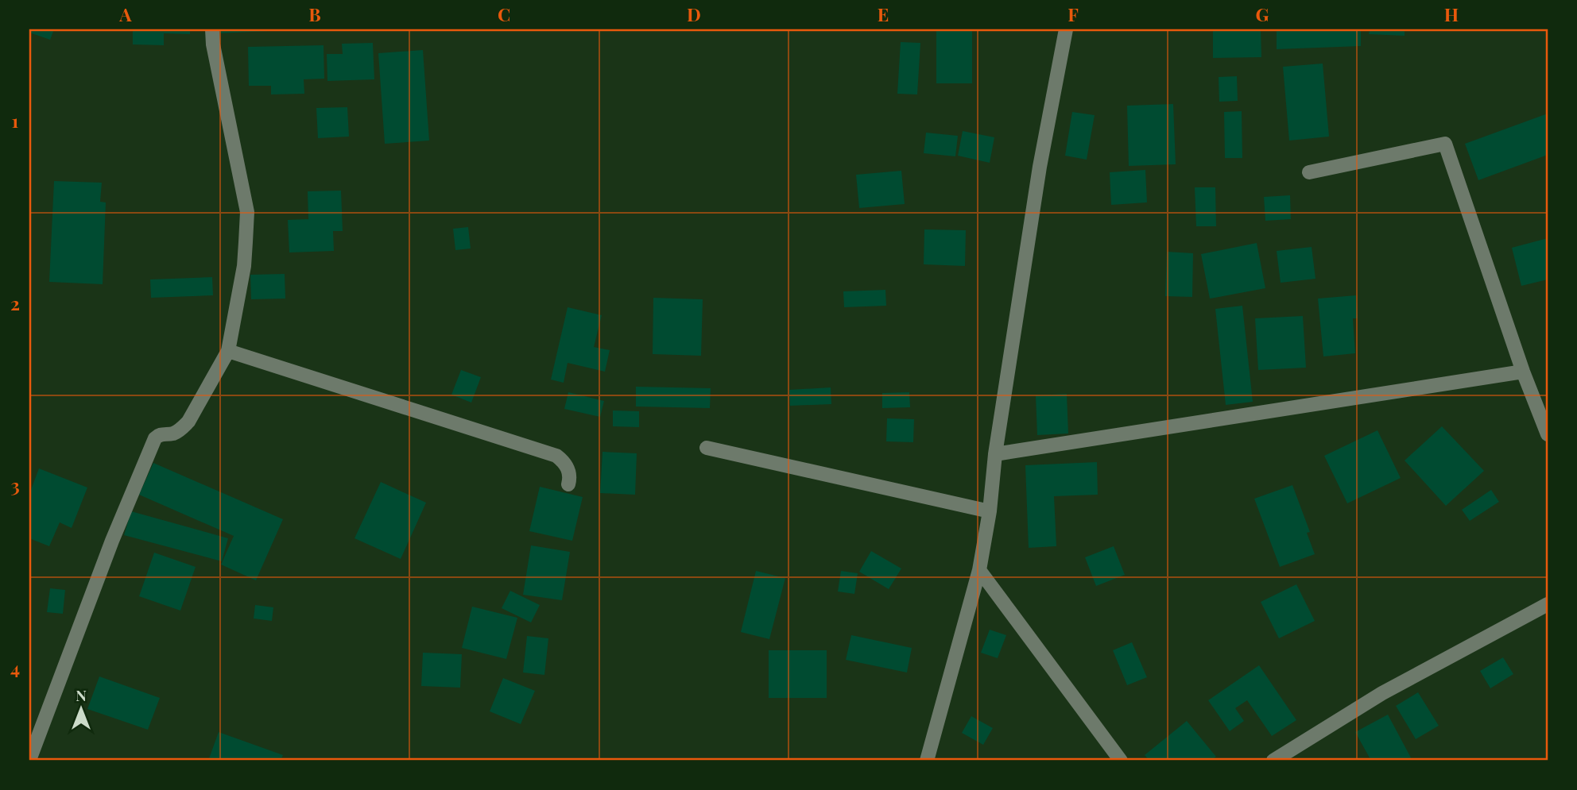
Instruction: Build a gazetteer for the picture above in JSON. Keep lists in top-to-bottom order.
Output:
{
  "north": "top",
  "grid": {
    "columns": [
      "A",
      "B",
      "C",
      "D",
      "E",
      "F",
      "G",
      "H"
    ],
    "rows": [
      "1",
      "2",
      "3",
      "4"
    ]
  }
}
